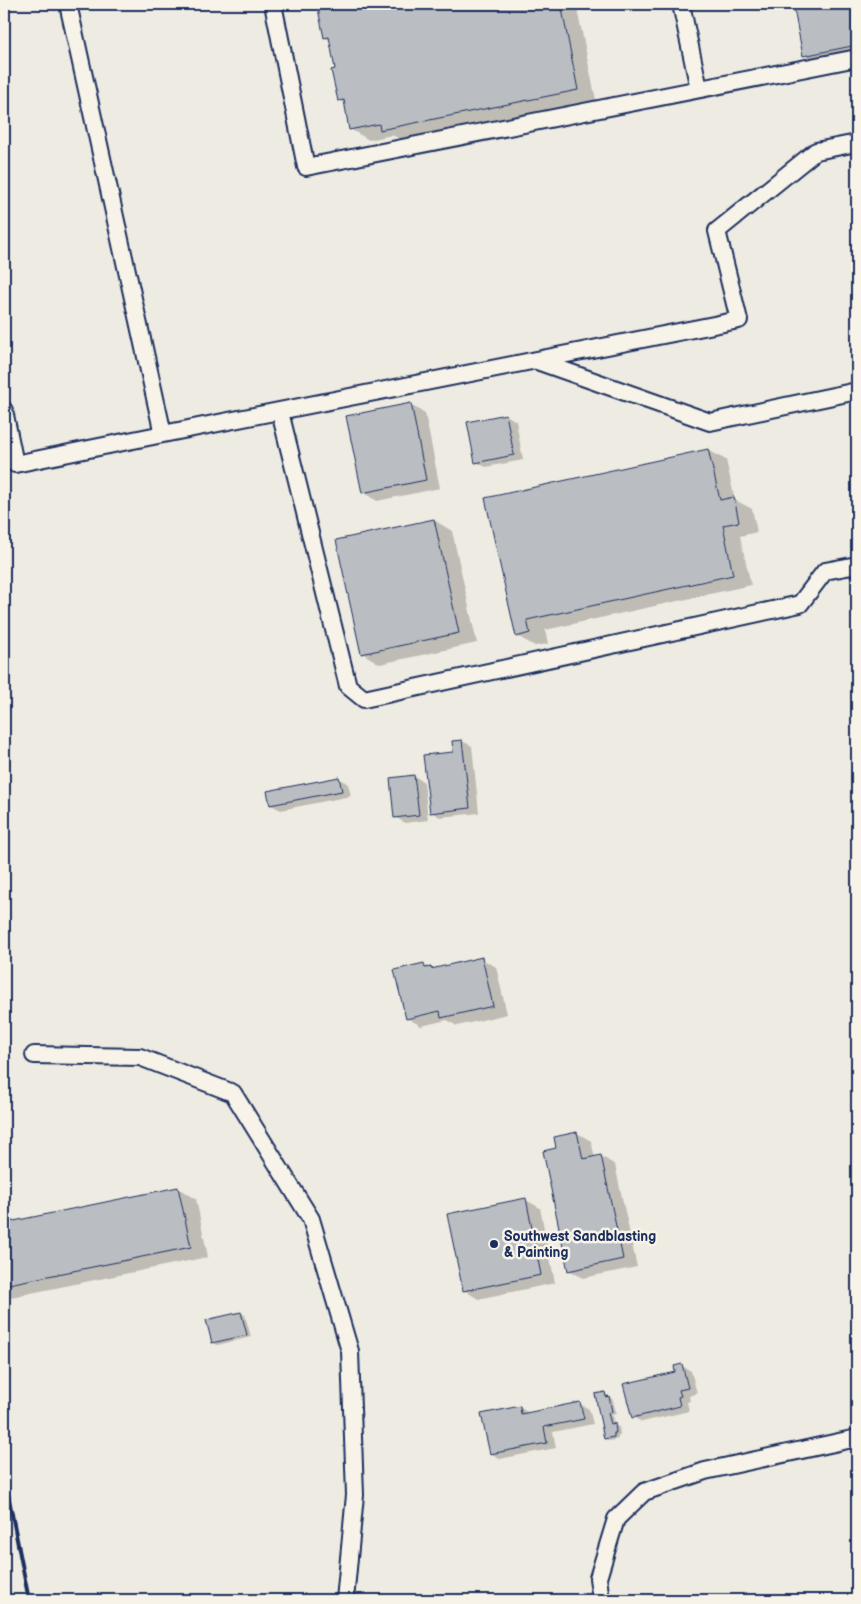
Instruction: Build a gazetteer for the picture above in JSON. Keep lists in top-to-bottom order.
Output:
{
  "places": ["Southwest Sandblasting & Painting"]
}
